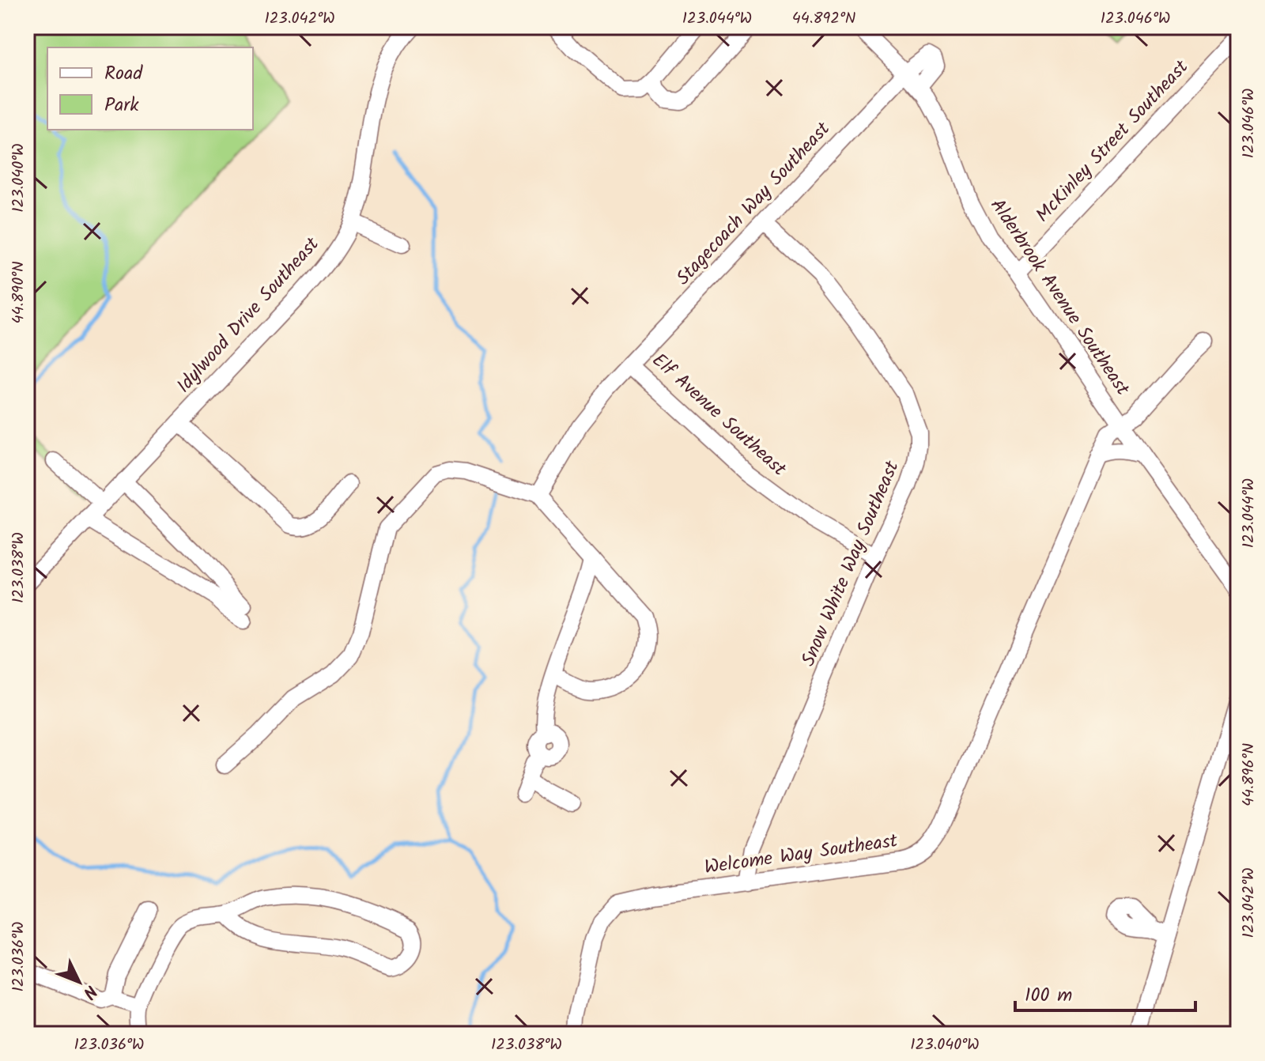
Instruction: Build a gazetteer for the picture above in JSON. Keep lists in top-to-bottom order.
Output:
{
  "streets": {
    "street": [
      "McKinley Street Southeast",
      "Stagecoach Way Southeast",
      "Alderbrook Avenue Southeast",
      "Idylwood Drive Southeast",
      "Elf Avenue Southeast",
      "Snow White Way Southeast",
      "Welcome Way Southeast"
    ]
  },
  "crossings": [
    ["McKinley Street Southeast", "Alderbrook Avenue Southeast"],
    ["Stagecoach Way Southeast", "Alderbrook Avenue Southeast"],
    ["Stagecoach Way Southeast", "Elf Avenue Southeast"],
    ["Stagecoach Way Southeast", "Snow White Way Southeast"],
    ["Alderbrook Avenue Southeast", "Welcome Way Southeast"],
    ["Elf Avenue Southeast", "Snow White Way Southeast"],
    ["Snow White Way Southeast", "Welcome Way Southeast"]
  ],
  "legend": ["Road", "Park"],
  "scale_bar": "100 m",
  "north": "bottom right",
  "coordinates": [
    "123.042°W",
    "123.044°W",
    "44.892°N",
    "123.046°W",
    "123.040°W",
    "44.890°N",
    "123.038°W",
    "44.896°N",
    "123.036°W"
  ]
}
